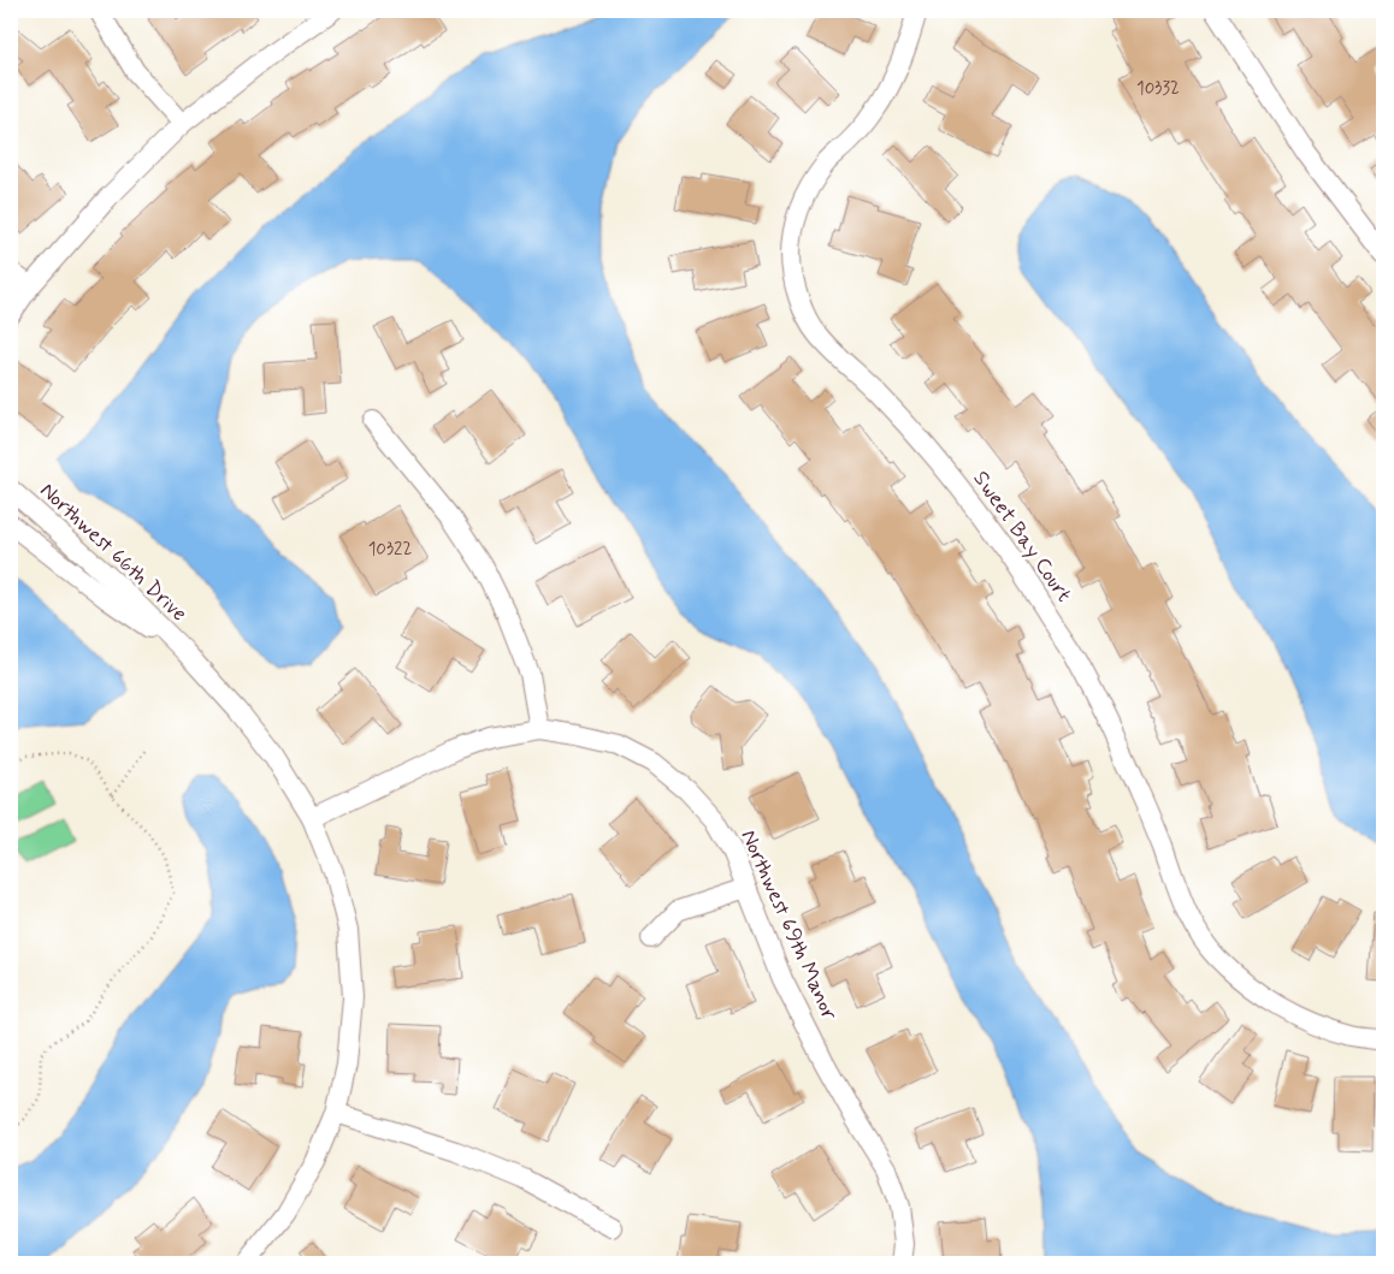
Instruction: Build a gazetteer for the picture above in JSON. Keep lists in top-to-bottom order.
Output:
{
  "streets": {
    "street": ["Sweet Bay Court", "Northwest 66th Drive", "Northwest 69th Manor"]
  },
  "crossings": [
    ["Northwest 66th Drive", "Northwest 69th Manor"]
  ],
  "house_numbers": ["10332", "10322"]
}
